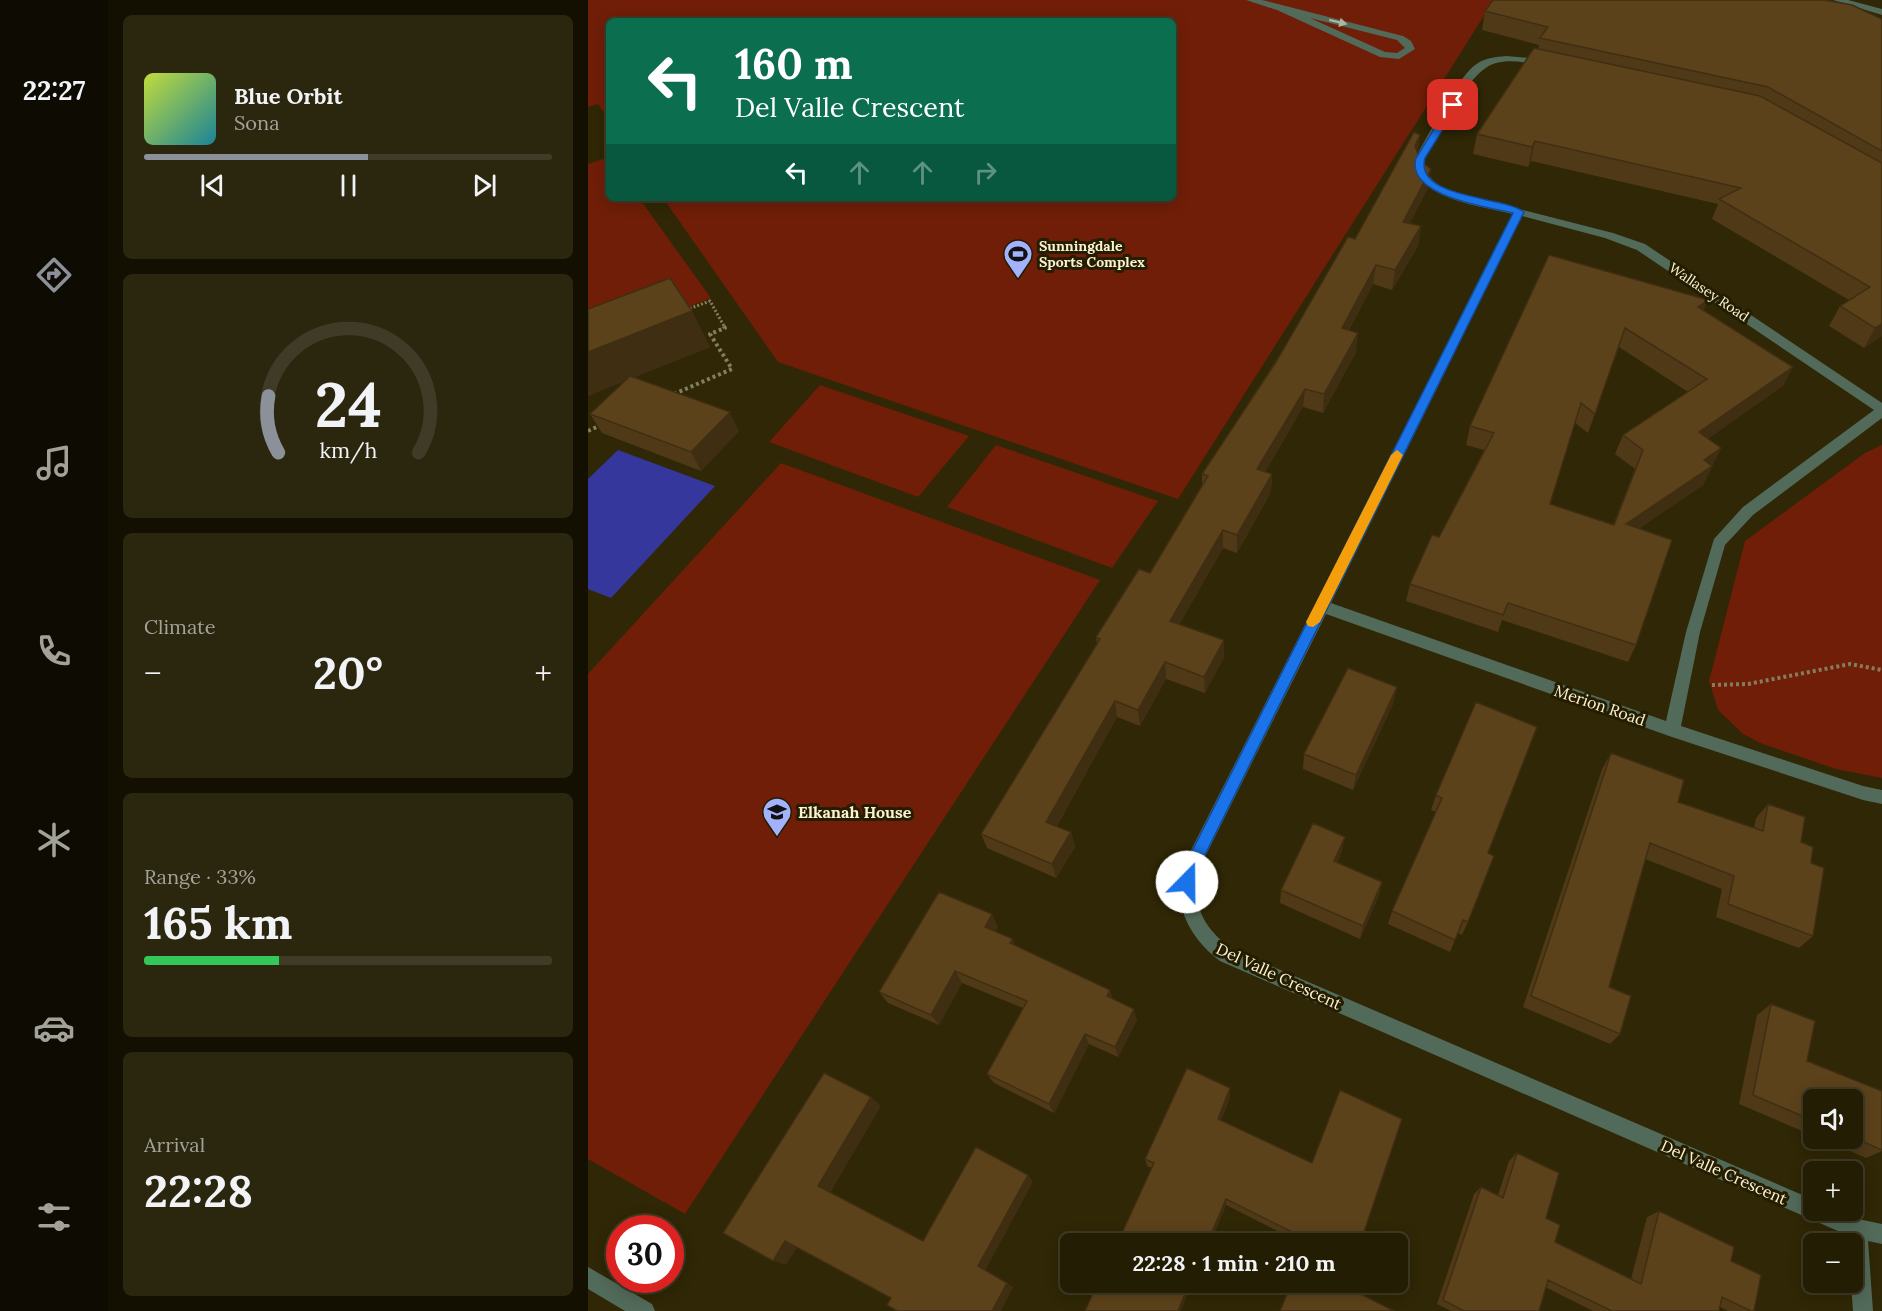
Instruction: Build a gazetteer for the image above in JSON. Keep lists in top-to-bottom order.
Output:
{
  "streets": {
    "street": ["Wallasey Road", "Merion Road", "Del Valle Crescent"]
  },
  "crossings": [
    ["Wallasey Road", "Merion Road"],
    ["Wallasey Road", "Del Valle Crescent"],
    ["Merion Road", "Del Valle Crescent"]
  ],
  "places": {
    "sports": ["Sunningdale Sports Complex"],
    "school or university": ["Elkanah House"]
  },
  "page": {
    "tabs": "22:27",
    "turn": ["160 m", "Del Valle Crescent"],
    "song": ["Blue Orbit", "Sona"],
    "tile": [
      "Climate",
      ["Range · 33%", "165 km"],
      ["Arrival", "22:28"]
    ],
    "heat": ["−", "20°", "+"],
    "map_buttons": ["+", "−"],
    "limit": "30",
    "trip": "22:28 · 1 min · 210 m",
    "gauge": ["24", "km/h"]
  }
}
